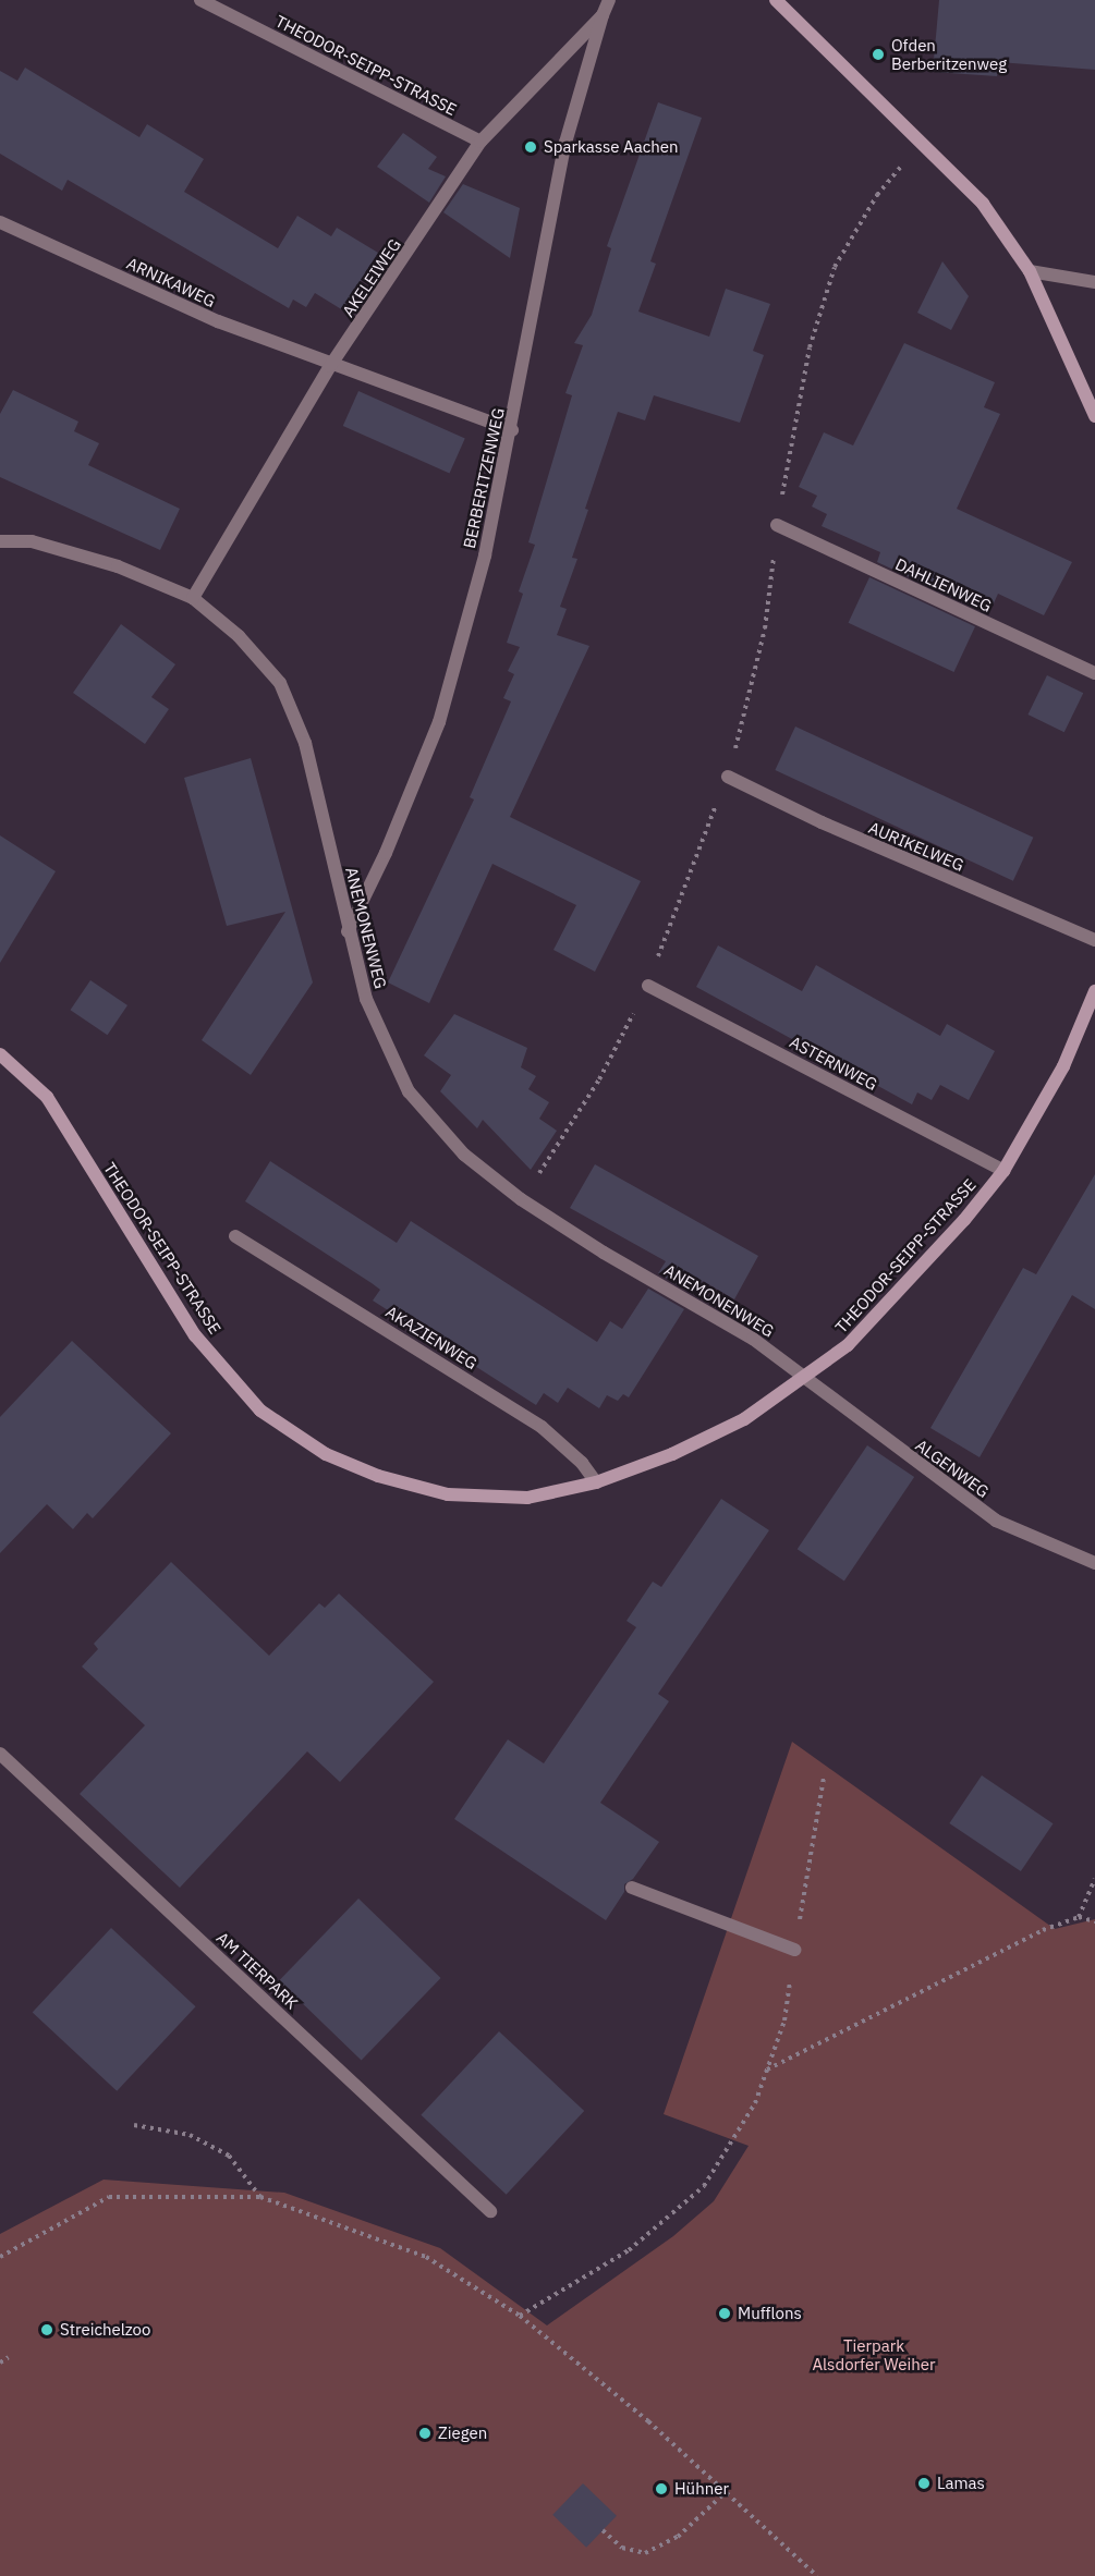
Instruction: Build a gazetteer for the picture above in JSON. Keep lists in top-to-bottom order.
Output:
{
  "streets": {
    "street": [
      "THEODOR-SEIPP-STRASSE",
      "AKELEIWEG",
      "ARNIKAWEG",
      "BERBERITZENWEG",
      "DAHLIENWEG",
      "AURIKELWEG",
      "ANEMONENWEG",
      "ASTERNWEG",
      "AKAZIENWEG",
      "ALGENWEG",
      "AM TIERPARK"
    ]
  },
  "crossings": [
    ["THEODOR-SEIPP-STRASSE", "AKELEIWEG"],
    ["THEODOR-SEIPP-STRASSE", "ANEMONENWEG"],
    ["THEODOR-SEIPP-STRASSE", "ASTERNWEG"],
    ["THEODOR-SEIPP-STRASSE", "AKAZIENWEG"],
    ["THEODOR-SEIPP-STRASSE", "ALGENWEG"],
    ["AKELEIWEG", "ARNIKAWEG"],
    ["AKELEIWEG", "BERBERITZENWEG"],
    ["AKELEIWEG", "ANEMONENWEG"],
    ["ARNIKAWEG", "BERBERITZENWEG"],
    ["BERBERITZENWEG", "ANEMONENWEG"],
    ["ANEMONENWEG", "ALGENWEG"]
  ],
  "parks": ["Tierpark Alsdorfer Weiher"],
  "places": [
    "Ofden Berberitzenweg",
    "Sparkasse Aachen",
    "Mufflons",
    "Streichelzoo",
    "Ziegen",
    "Lamas",
    "Hühner"
  ]
}
